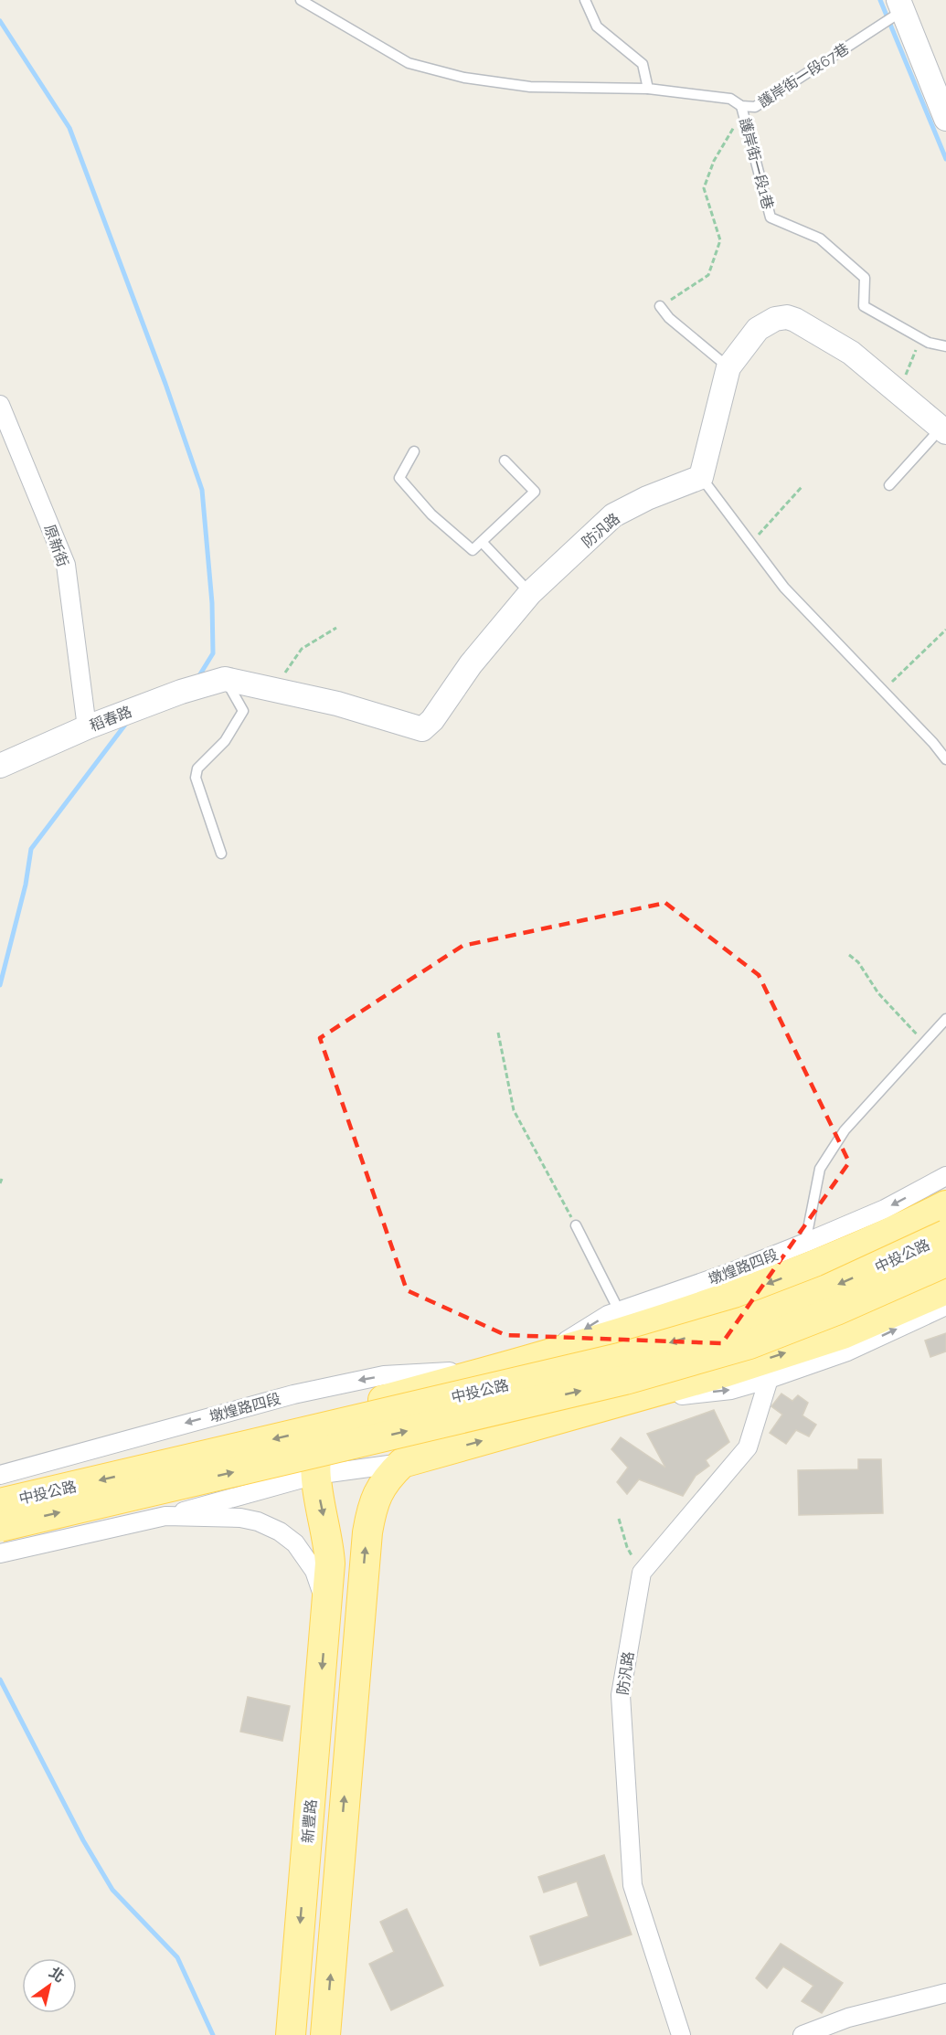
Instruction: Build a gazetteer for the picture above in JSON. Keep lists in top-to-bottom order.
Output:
{
  "streets": {
    "main road": ["中投公路", "新豐路"],
    "street": [
      "防汎路",
      "原新街",
      "稻春路",
      "墩煌路四段"
    ],
    "lane": ["護岸街一段67巷", "護岸街一段1巷"]
  },
  "crossings": [
    ["護岸街一段67巷", "護岸街一段1巷"],
    ["防汎路", "稻春路"],
    ["原新街", "稻春路"],
    ["墩煌路四段", "新豐路"]
  ],
  "north": "top right"
}
